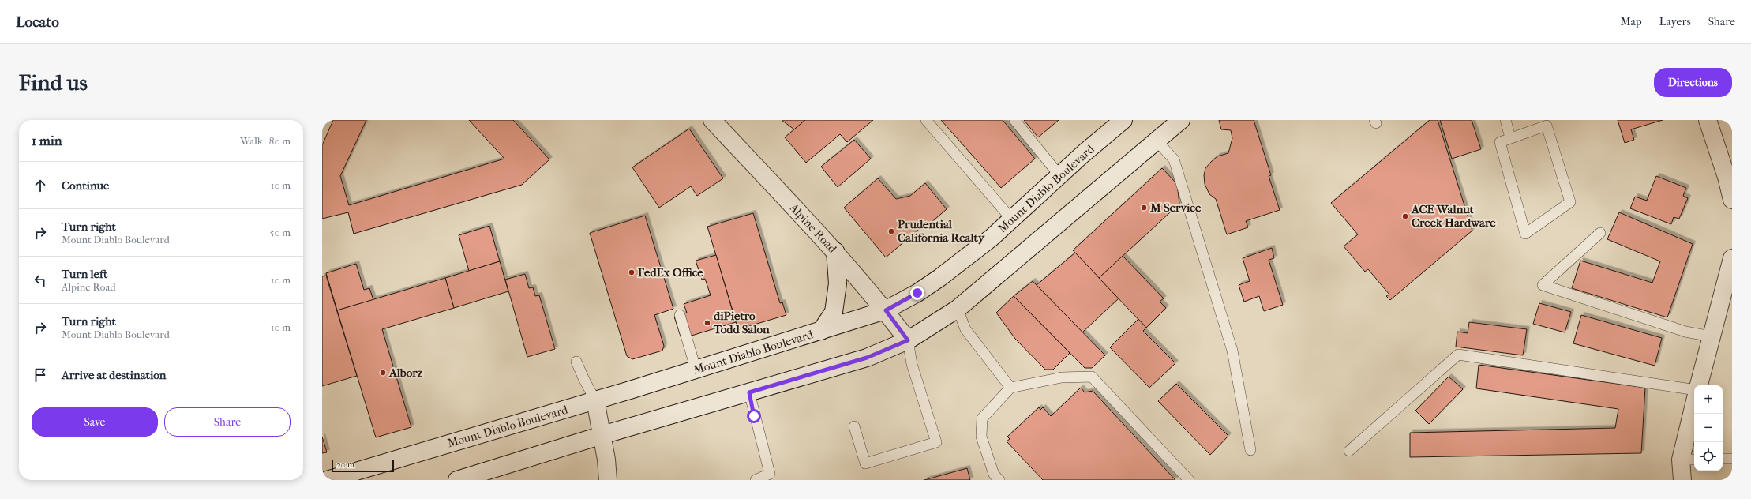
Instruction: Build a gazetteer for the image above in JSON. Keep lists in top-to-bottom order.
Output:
{
  "streets": {
    "main road": ["Mount Diablo Boulevard", "Alpine Road"]
  },
  "crossings": [
    ["Mount Diablo Boulevard", "Alpine Road"]
  ],
  "places": [
    "M Service",
    "ACE Walnut Creek Hardware",
    "Prudential California Realty",
    "FedEx Office",
    "diPietro Todd Salon",
    "Alborz"
  ],
  "scale_bar": "20 m",
  "page": {
    "header": "Locato",
    "nav": ["Map", "Layers", "Share"],
    "buttons": [
      "Directions",
      ["Save", "Share"]
    ],
    "title": "Find us",
    "heading": ["1 min", "Walk · 80 m"],
    "list": [
      ["Continue", "10 m"],
      ["Turn right", "Mount Diablo Boulevard", "50 m"],
      ["Turn left", "Alpine Road", "10 m"],
      ["Turn right", "Mount Diablo Boulevard", "10 m"],
      "Arrive at destination"
    ],
    "map_buttons": ["+", "−"],
    "scale": "20 m"
  }
}
